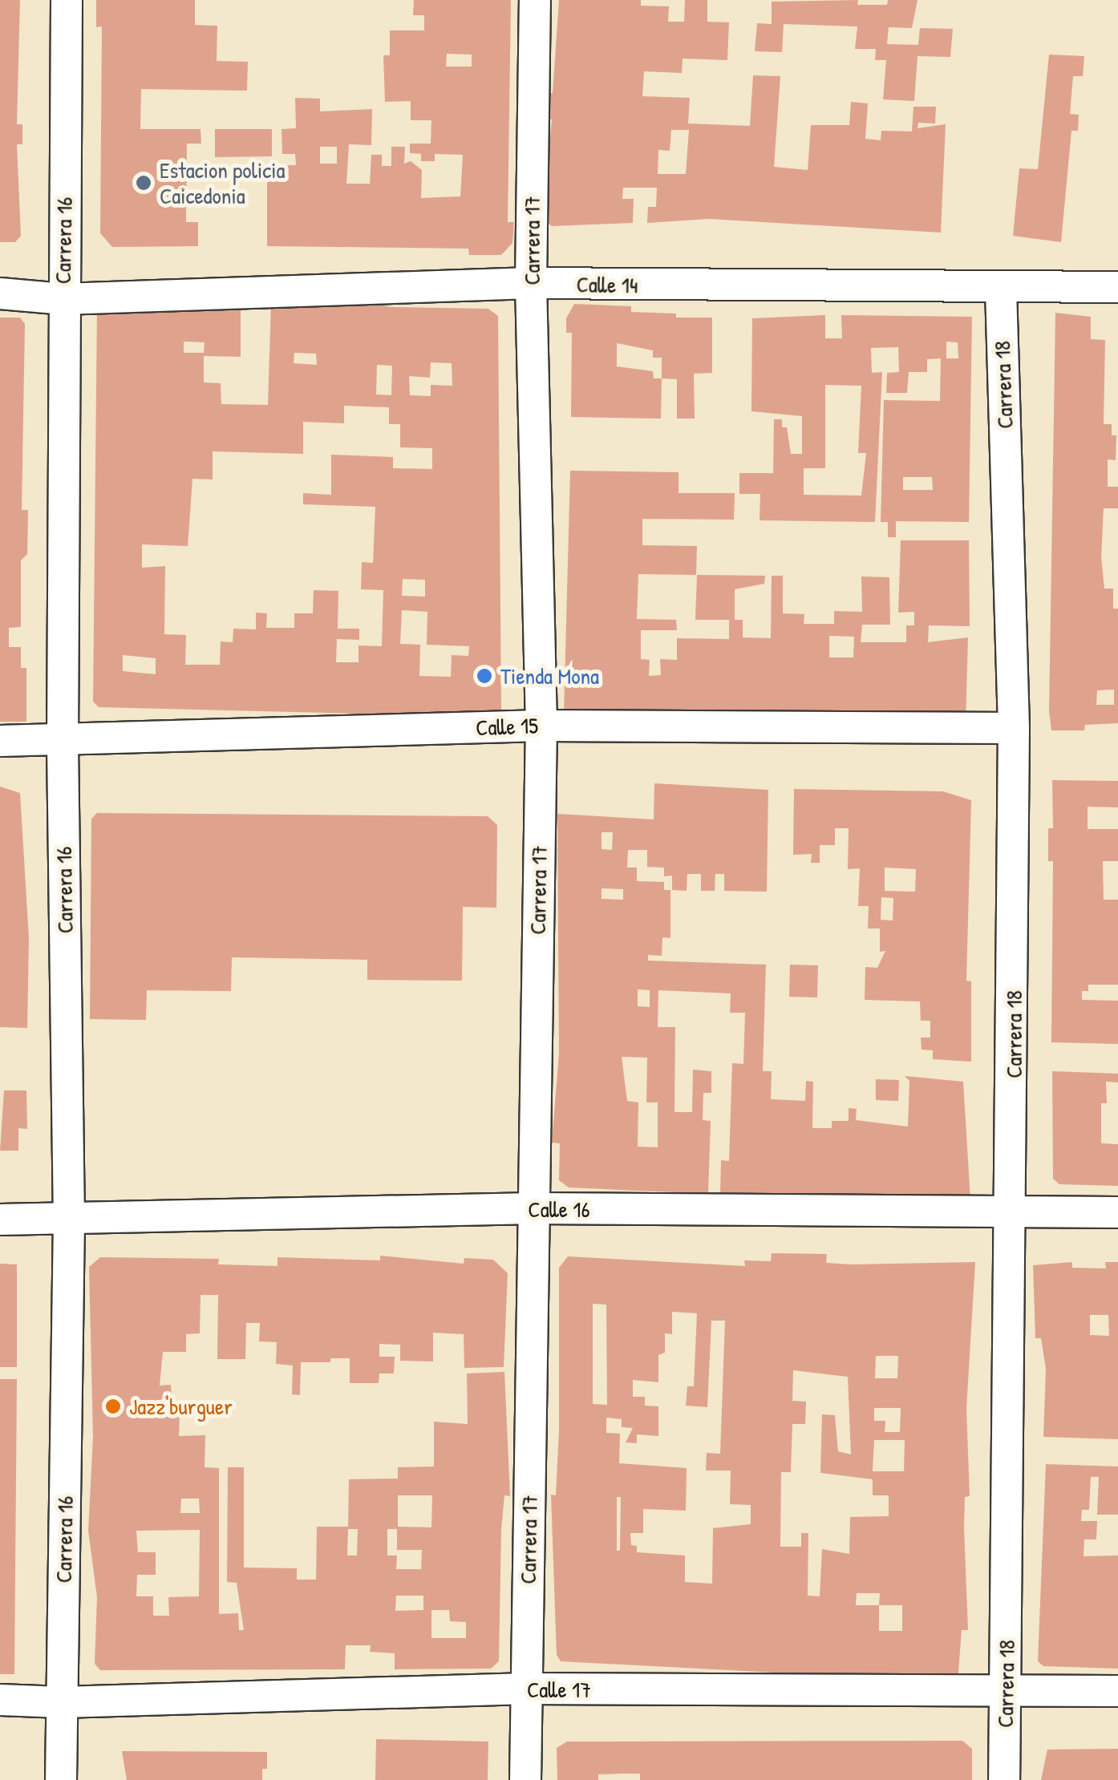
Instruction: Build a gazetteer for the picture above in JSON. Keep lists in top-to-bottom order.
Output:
{
  "streets": {
    "street": [
      "Carrera 16",
      "Carrera 17",
      "Calle 14",
      "Carrera 18",
      "Calle 15",
      "Calle 16",
      "Calle 17"
    ]
  },
  "crossings": [
    ["Carrera 16", "Calle 14"],
    ["Carrera 16", "Calle 15"],
    ["Carrera 16", "Calle 16"],
    ["Carrera 16", "Calle 17"],
    ["Carrera 17", "Calle 14"],
    ["Carrera 17", "Calle 15"],
    ["Carrera 17", "Calle 16"],
    ["Carrera 17", "Calle 17"],
    ["Calle 14", "Carrera 18"],
    ["Carrera 18", "Calle 15"],
    ["Carrera 18", "Calle 16"],
    ["Carrera 18", "Calle 17"]
  ],
  "places": ["Estacion policia Caicedonia", "Tienda Mona", "Jazz'burguer"]
}
